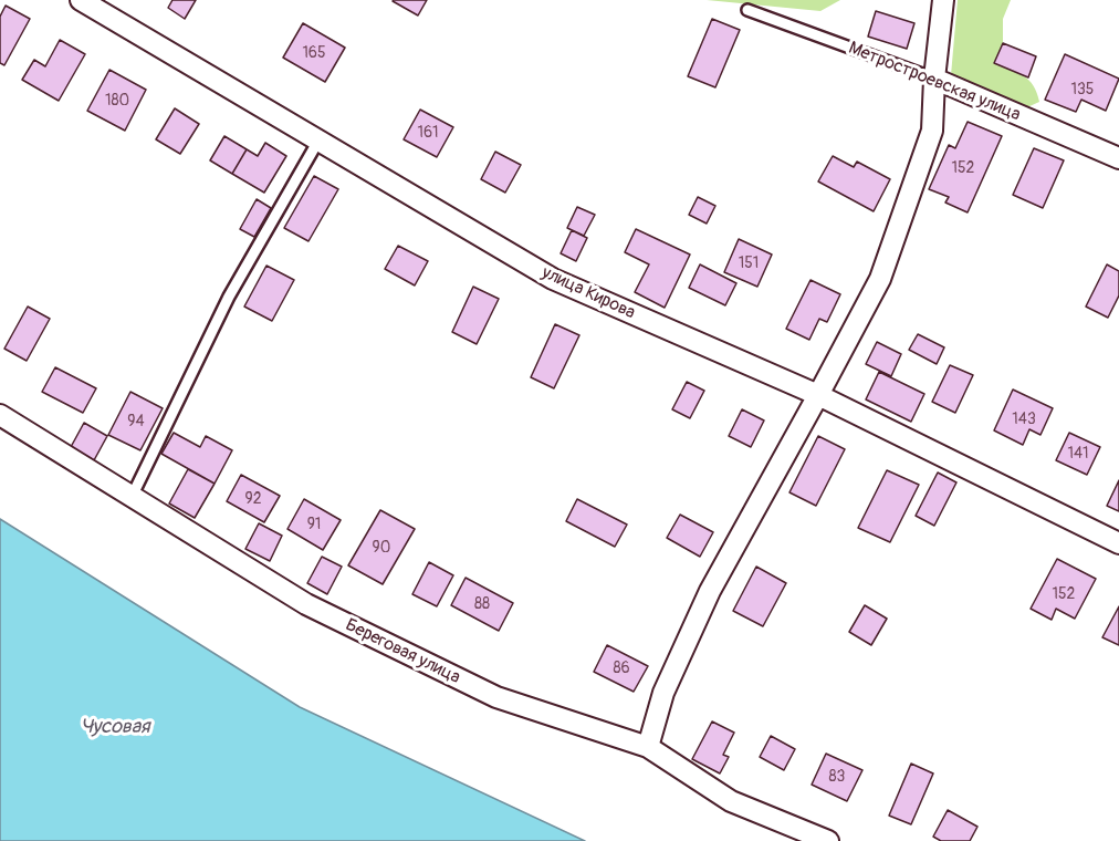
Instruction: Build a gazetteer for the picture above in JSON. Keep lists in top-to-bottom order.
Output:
{
  "streets": {
    "street": ["Метростроевская улица", "улица Кирова", "Береговая улица"]
  },
  "water": ["Чусовая"],
  "house_numbers": [
    "165",
    "135",
    "180",
    "161",
    "152",
    "151",
    "143",
    "94",
    "141",
    "92",
    "91",
    "90",
    "152",
    "88",
    "86",
    "83"
  ]
}
